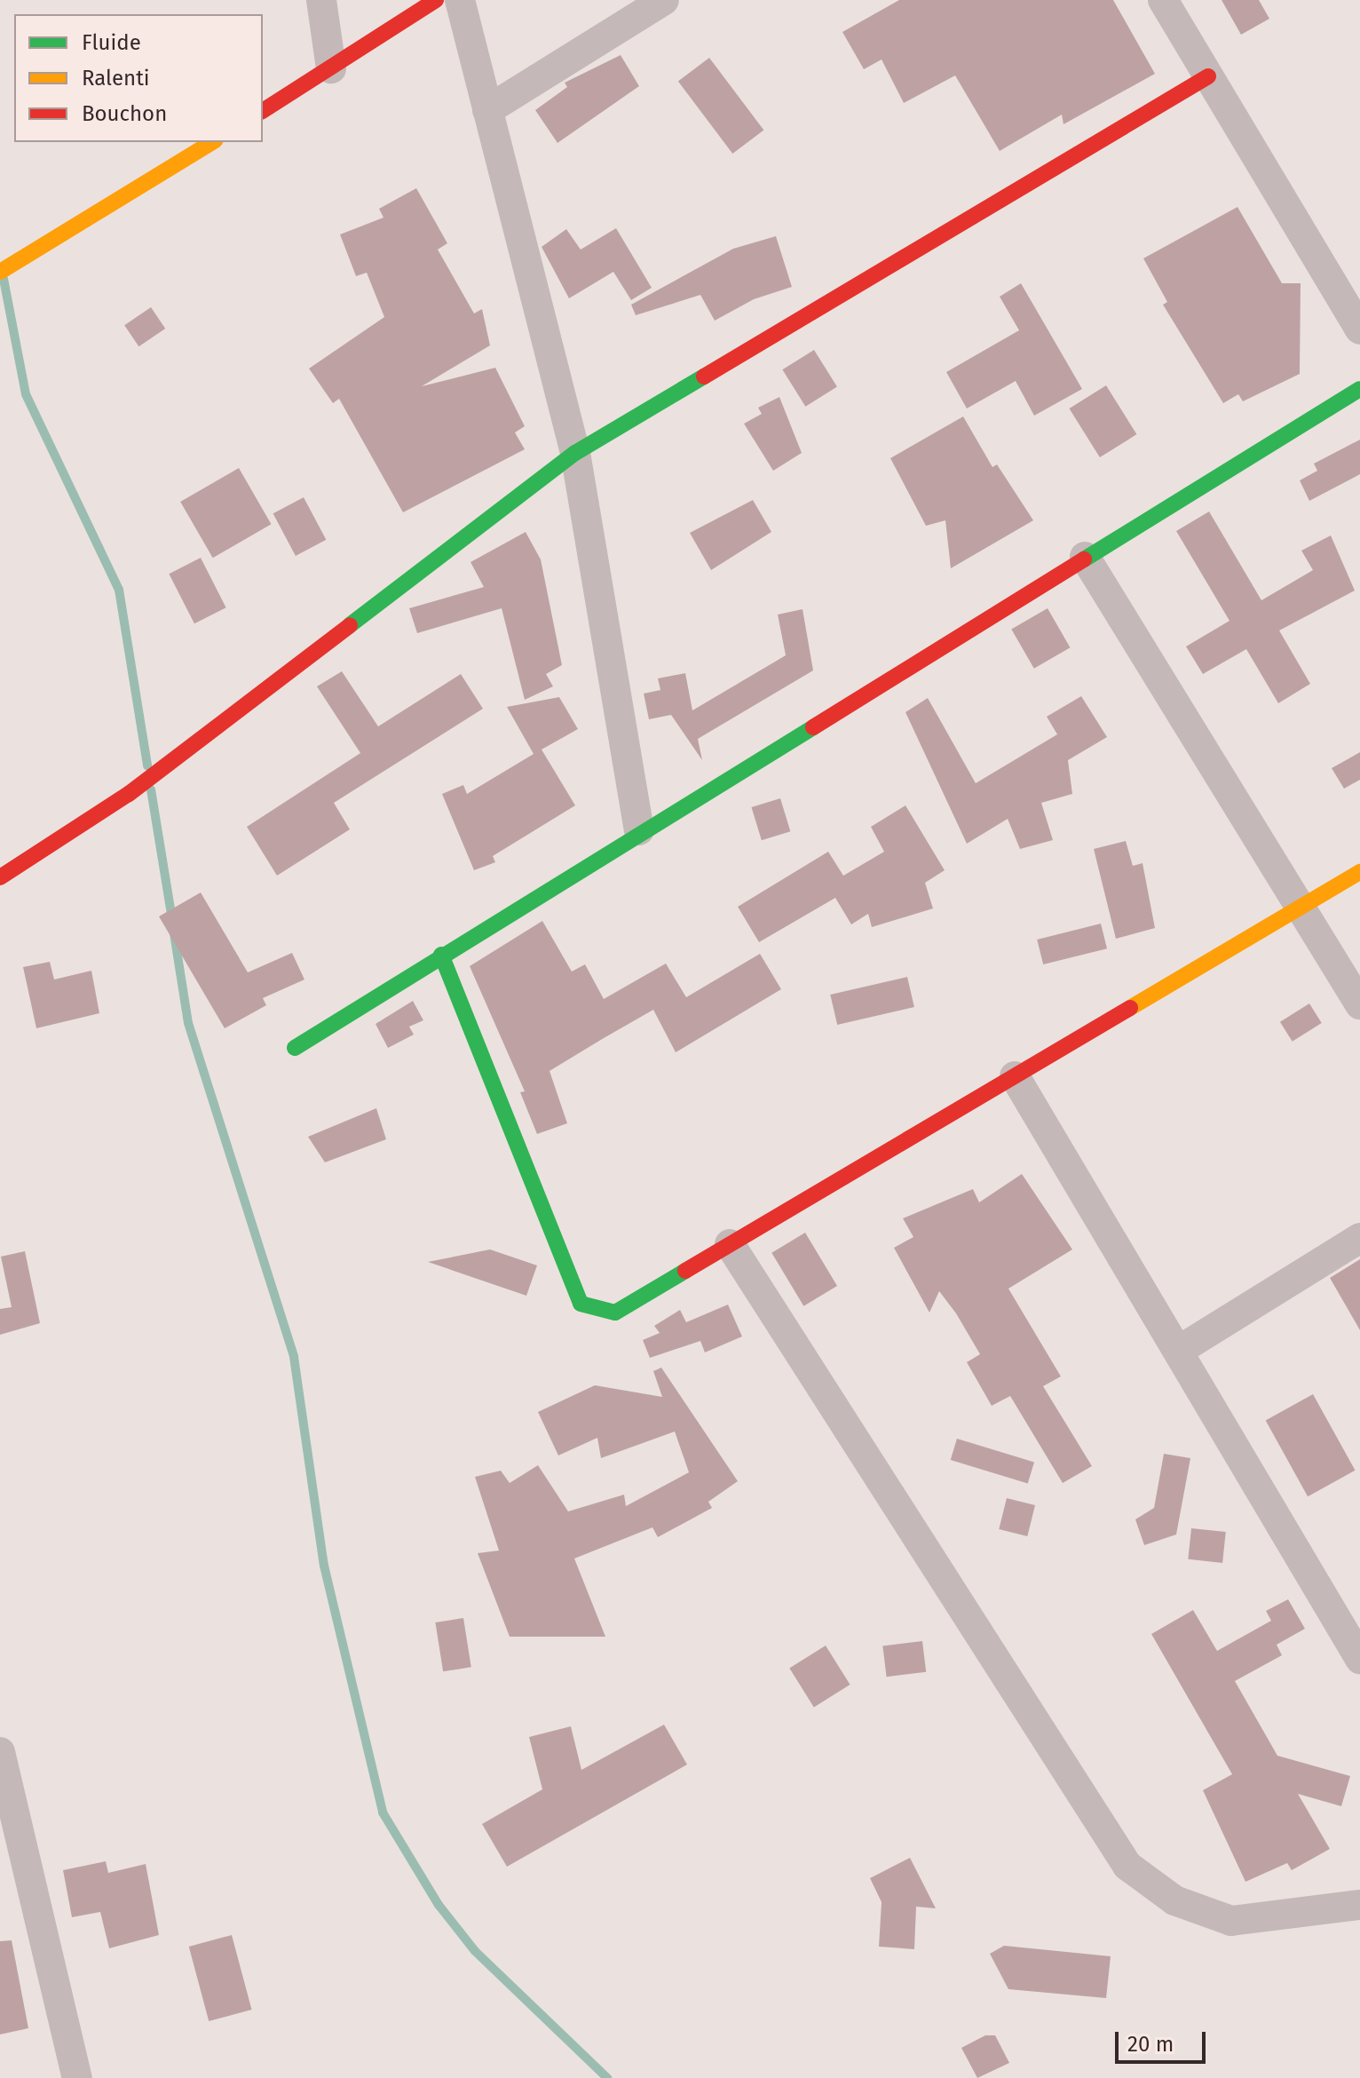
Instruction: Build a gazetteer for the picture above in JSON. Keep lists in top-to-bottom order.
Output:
{
  "legend": ["Fluide", "Ralenti", "Bouchon"],
  "scale_bar": "20 m"
}
